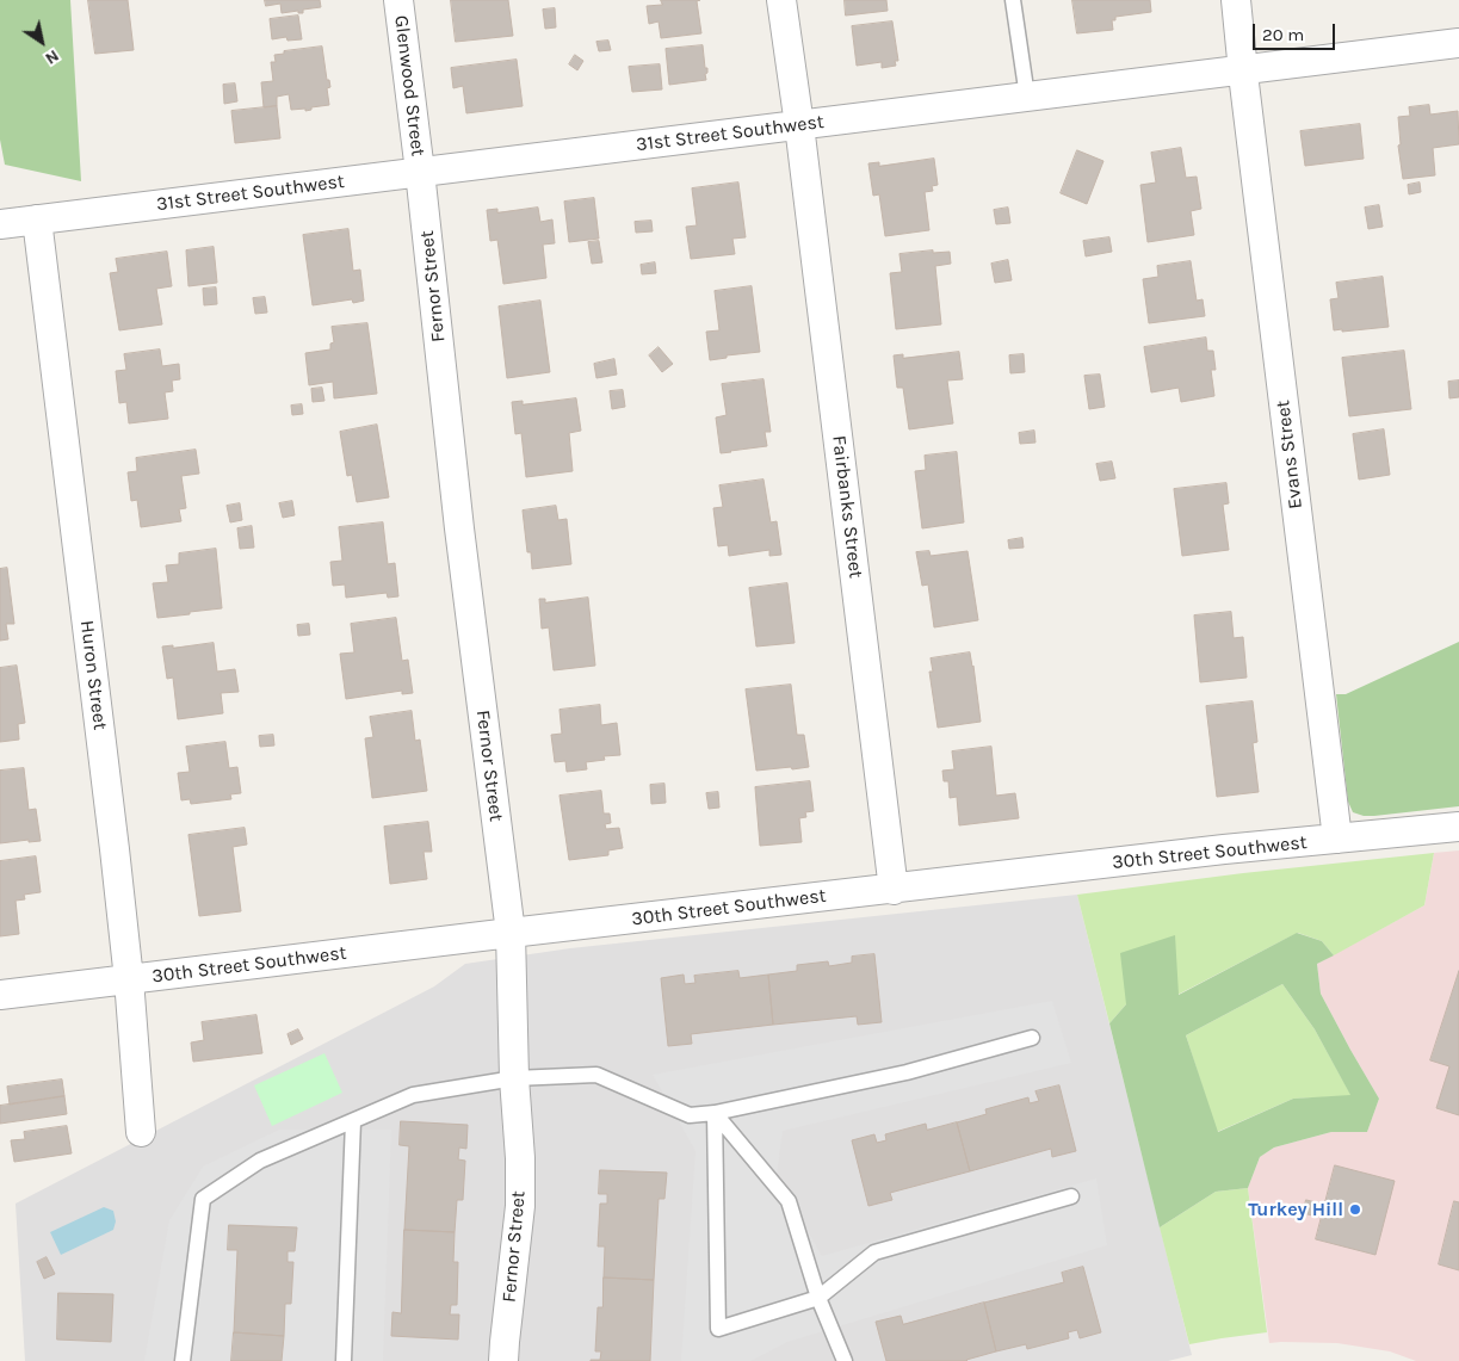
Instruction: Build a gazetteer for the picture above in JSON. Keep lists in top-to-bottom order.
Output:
{
  "streets": {
    "street": [
      "Glenwood Street",
      "31st Street Southwest",
      "Fernor Street",
      "Evans Street",
      "Fairbanks Street",
      "Huron Street",
      "30th Street Southwest"
    ]
  },
  "crossings": [
    ["Glenwood Street", "31st Street Southwest"],
    ["Glenwood Street", "Fernor Street"],
    ["31st Street Southwest", "Fernor Street"],
    ["31st Street Southwest", "Evans Street"],
    ["31st Street Southwest", "Fairbanks Street"],
    ["31st Street Southwest", "Huron Street"],
    ["Fernor Street", "30th Street Southwest"],
    ["Evans Street", "30th Street Southwest"],
    ["Fairbanks Street", "30th Street Southwest"],
    ["Huron Street", "30th Street Southwest"]
  ],
  "places": ["Turkey Hill"],
  "scale_bar": "20 m",
  "north": "bottom right"
}
